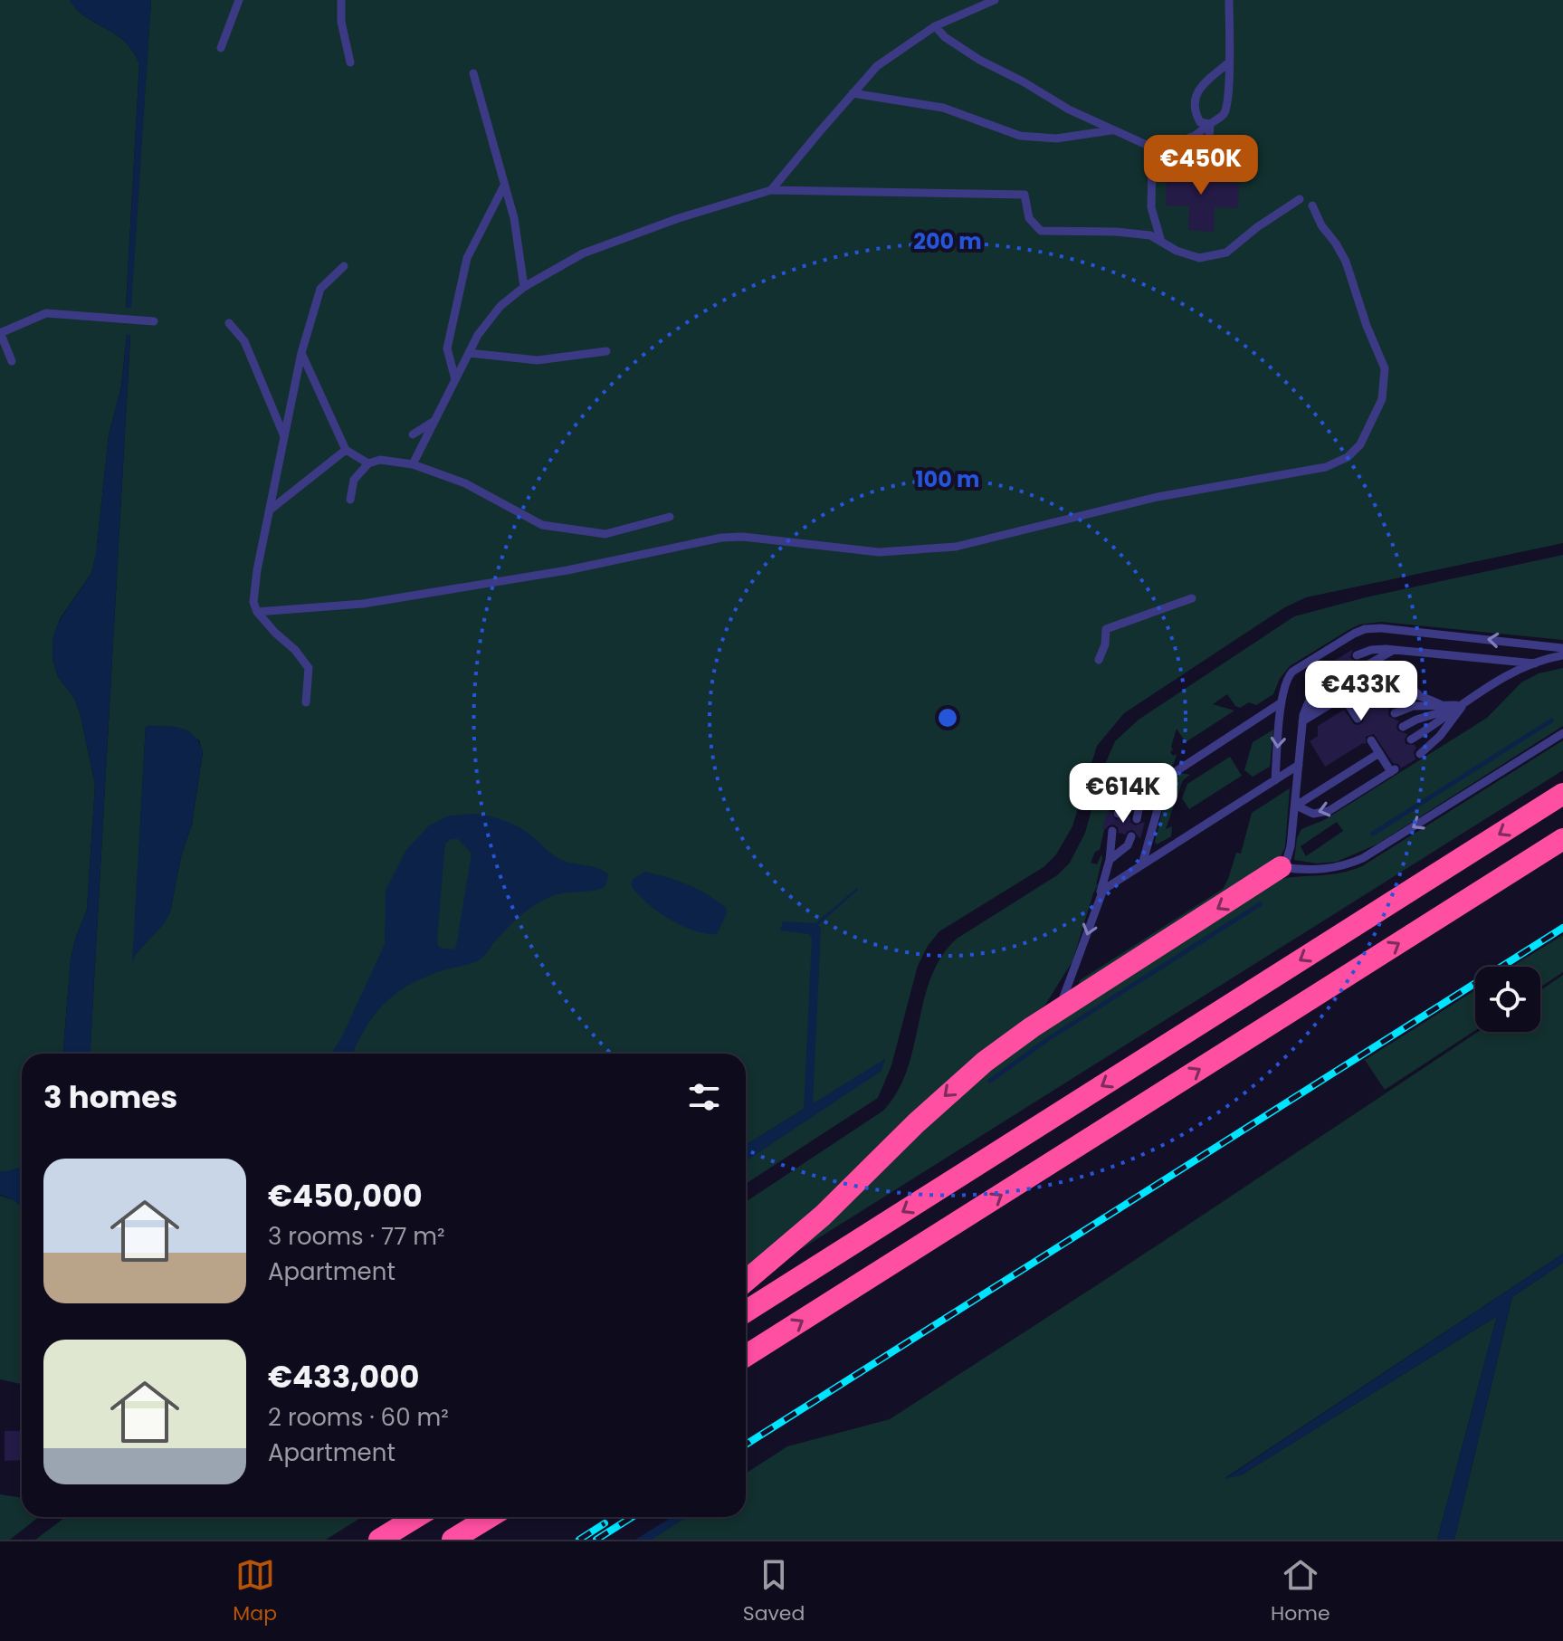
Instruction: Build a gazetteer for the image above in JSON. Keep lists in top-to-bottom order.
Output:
{
  "page": {
    "price": ["€450K", "€433K", "€614K"],
    "heading": "3 homes",
    "list": [
      {
        "name": "€450,000",
        "note": "3 rooms · 77 m² · Apartment"
      },
      {
        "name": "€433,000",
        "note": "2 rooms · 60 m² · Apartment"
      }
    ],
    "tabs": ["Map", "Saved", "Home"]
  },
  "rings": ["200 m", "100 m"]
}
